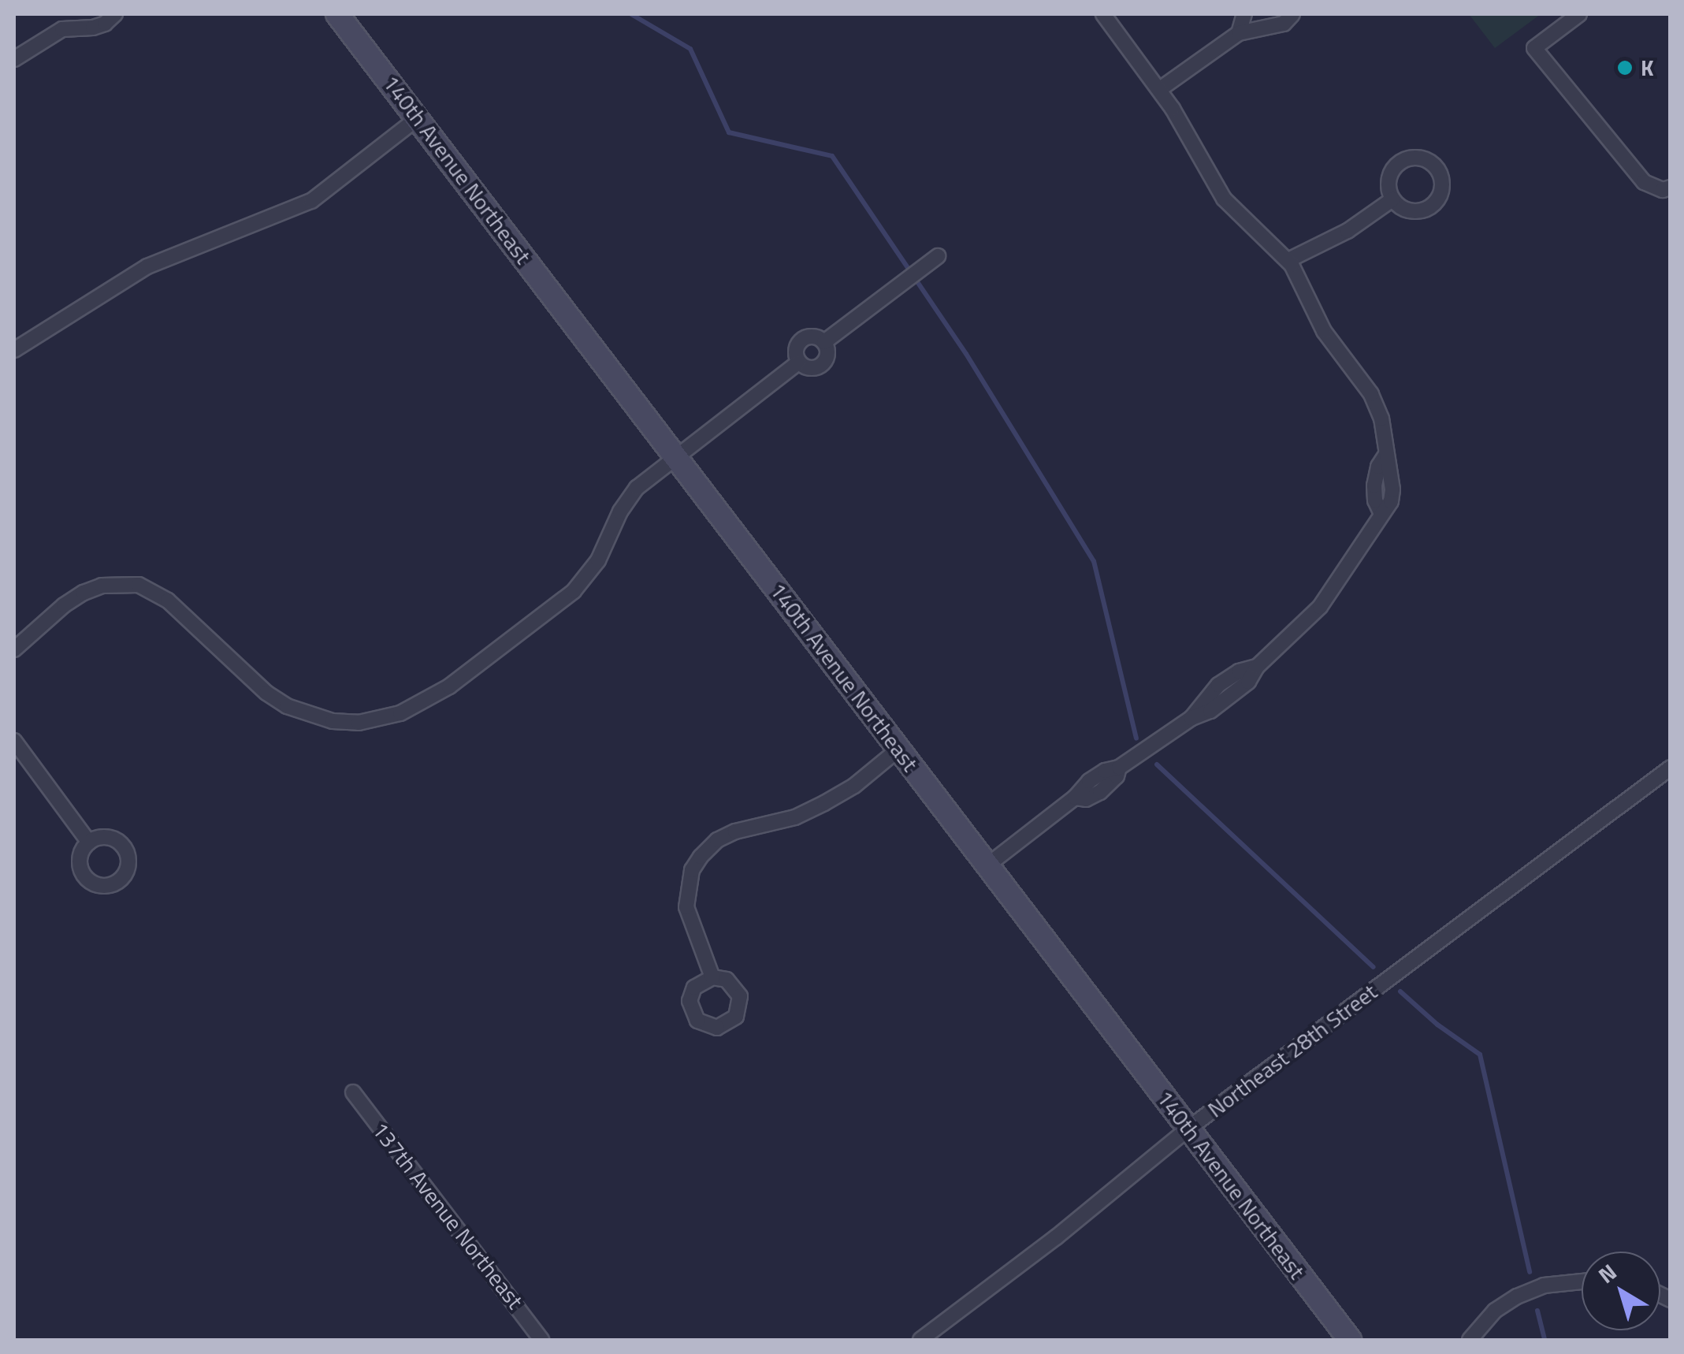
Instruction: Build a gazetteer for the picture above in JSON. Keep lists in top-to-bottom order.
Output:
{
  "streets": {
    "street": ["140th Avenue Northeast", "Northeast 28th Street", "137th Avenue Northeast"]
  },
  "crossings": [
    ["140th Avenue Northeast", "Northeast 28th Street"]
  ],
  "places": ["K"],
  "north": "top left"
}
